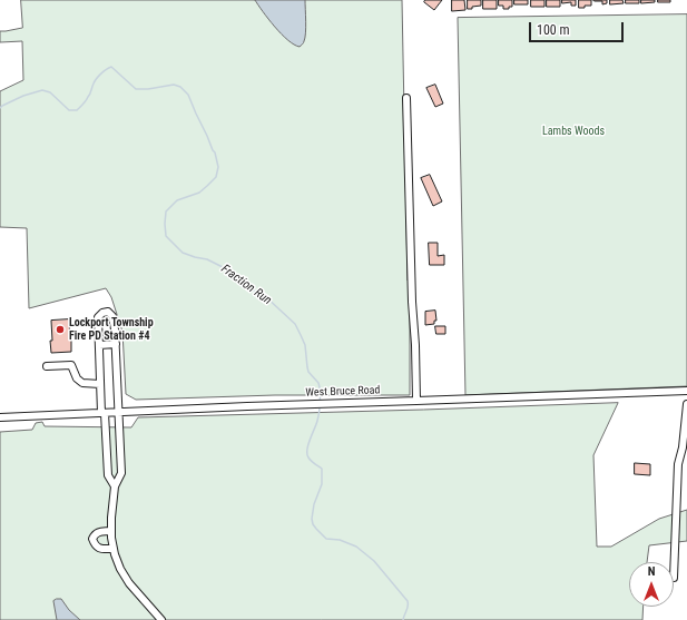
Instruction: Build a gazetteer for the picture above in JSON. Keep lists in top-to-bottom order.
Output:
{
  "streets": {
    "street": ["West Bruce Road"]
  },
  "water": ["Fraction Run"],
  "parks": ["Lambs Woods"],
  "places": ["Lockport Township Fire PD Station #4"],
  "scale_bar": "100 m",
  "north": "top"
}
